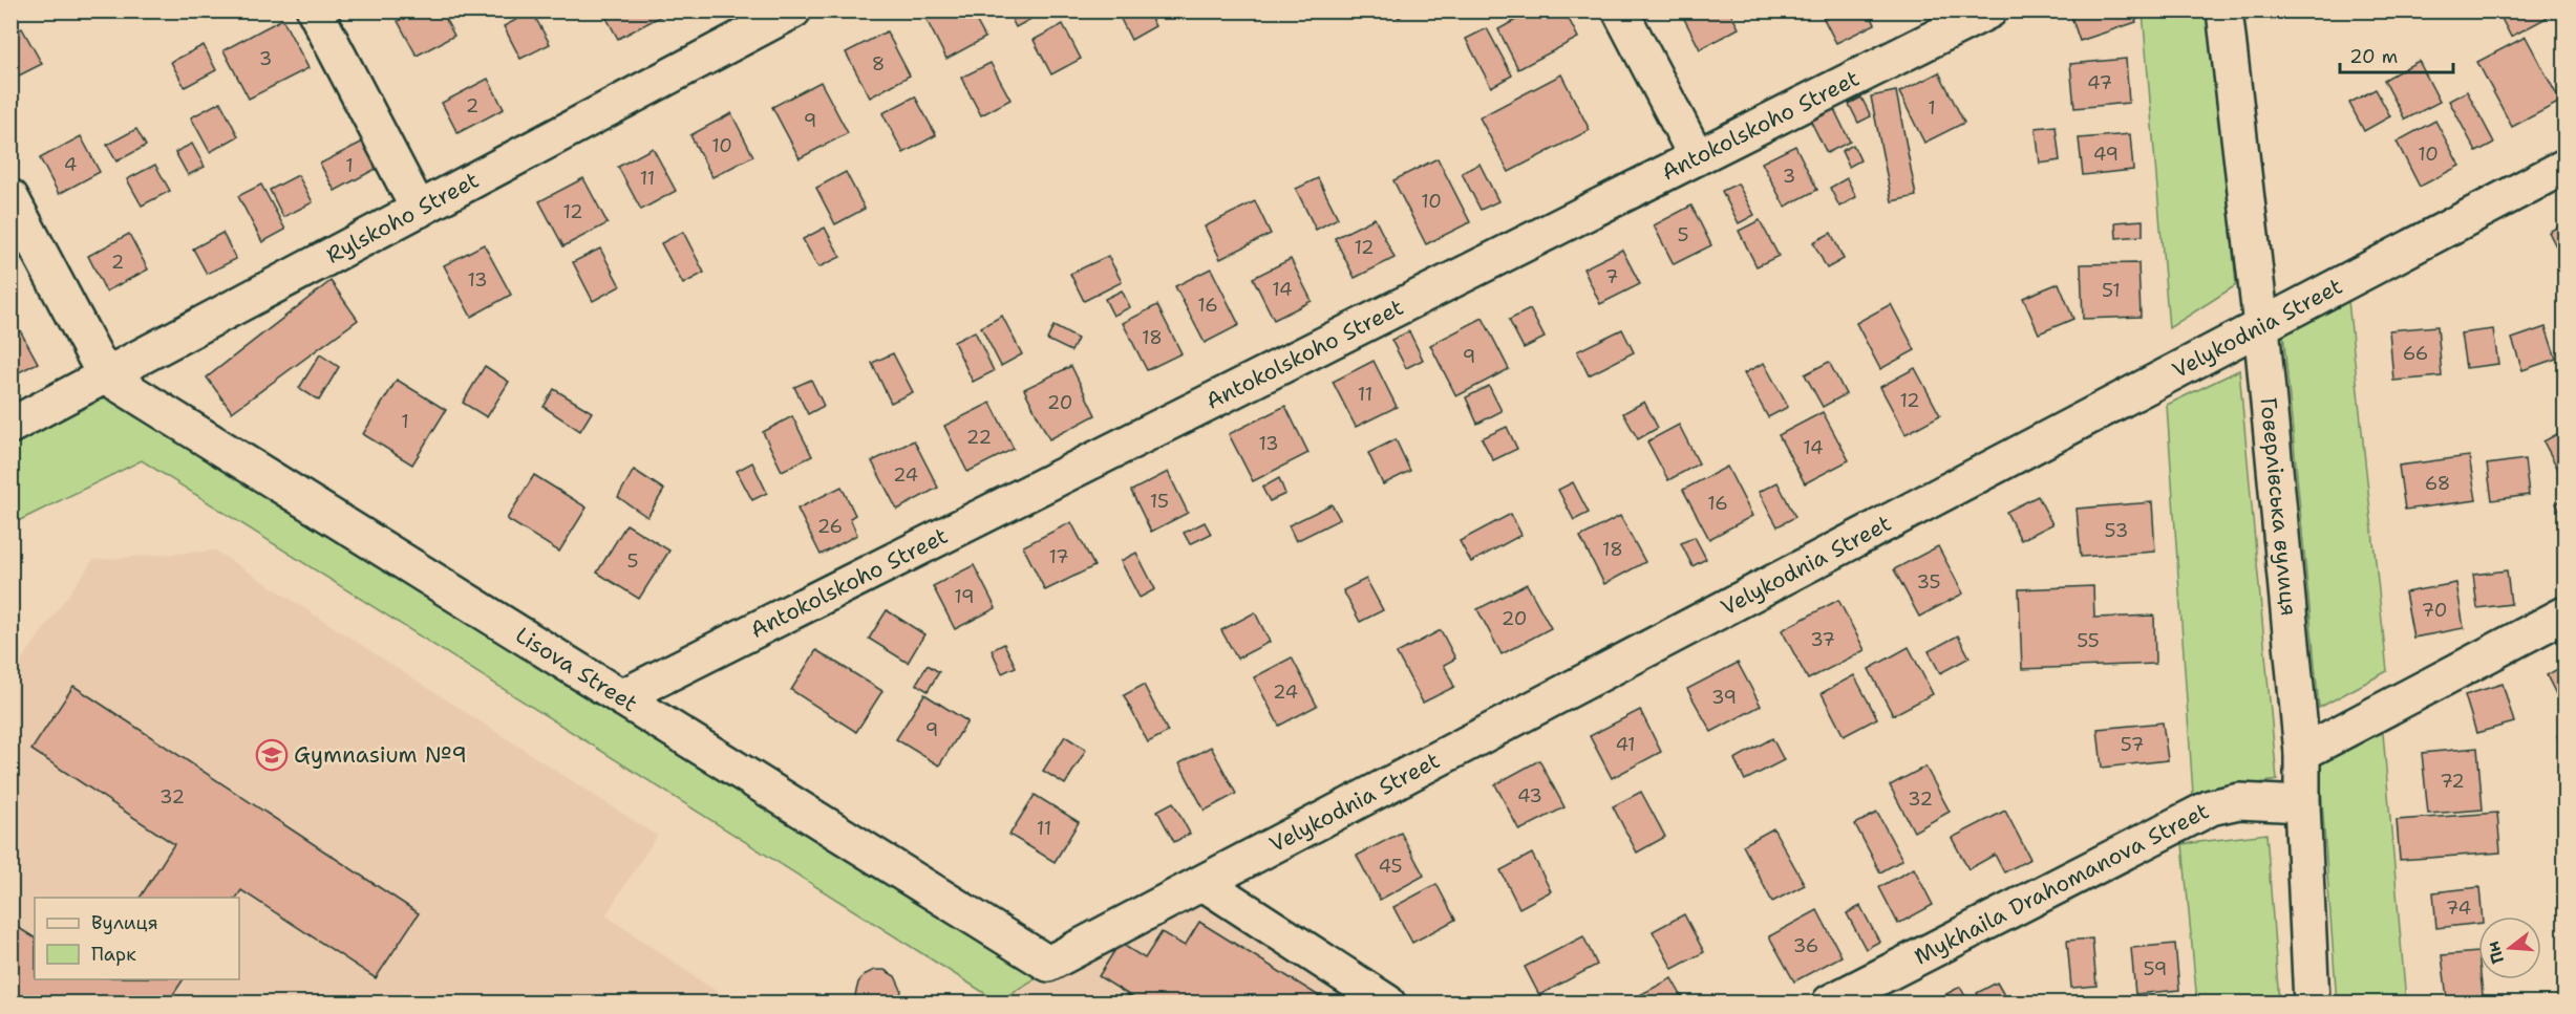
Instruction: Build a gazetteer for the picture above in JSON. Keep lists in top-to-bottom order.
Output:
{
  "streets": {
    "street": [
      "Antokolskoho Street",
      "Rylskoho Street",
      "Velykodnia Street",
      "Говерлівська вулиця",
      "Lisova Street",
      "Mykhaila Drahomanova Street"
    ]
  },
  "crossings": [
    ["Antokolskoho Street", "Lisova Street"],
    ["Rylskoho Street", "Lisova Street"],
    ["Velykodnia Street", "Говерлівська вулиця"],
    ["Velykodnia Street", "Lisova Street"],
    ["Говерлівська вулиця", "Mykhaila Drahomanova Street"]
  ],
  "places": {
    "school or university": ["Gymnasium №9"]
  },
  "house_numbers": [
    "3",
    "8",
    "47",
    "2",
    "1",
    "9",
    "10",
    "49",
    "10",
    "4",
    "1",
    "3",
    "11",
    "10",
    "12",
    "5",
    "12",
    "2",
    "7",
    "13",
    "14",
    "51",
    "16",
    "18",
    "66",
    "9",
    "11",
    "12",
    "20",
    "1",
    "22",
    "13",
    "14",
    "24",
    "68",
    "15",
    "16",
    "26",
    "53",
    "18",
    "17",
    "5",
    "35",
    "19",
    "70",
    "20",
    "37",
    "55",
    "24",
    "39",
    "9",
    "41",
    "57",
    "72",
    "43",
    "32",
    "32",
    "11",
    "45",
    "74",
    "36",
    "59"
  ],
  "legend": ["Вулиця", "Парк"],
  "scale_bar": "20 m",
  "north": "left"
}
